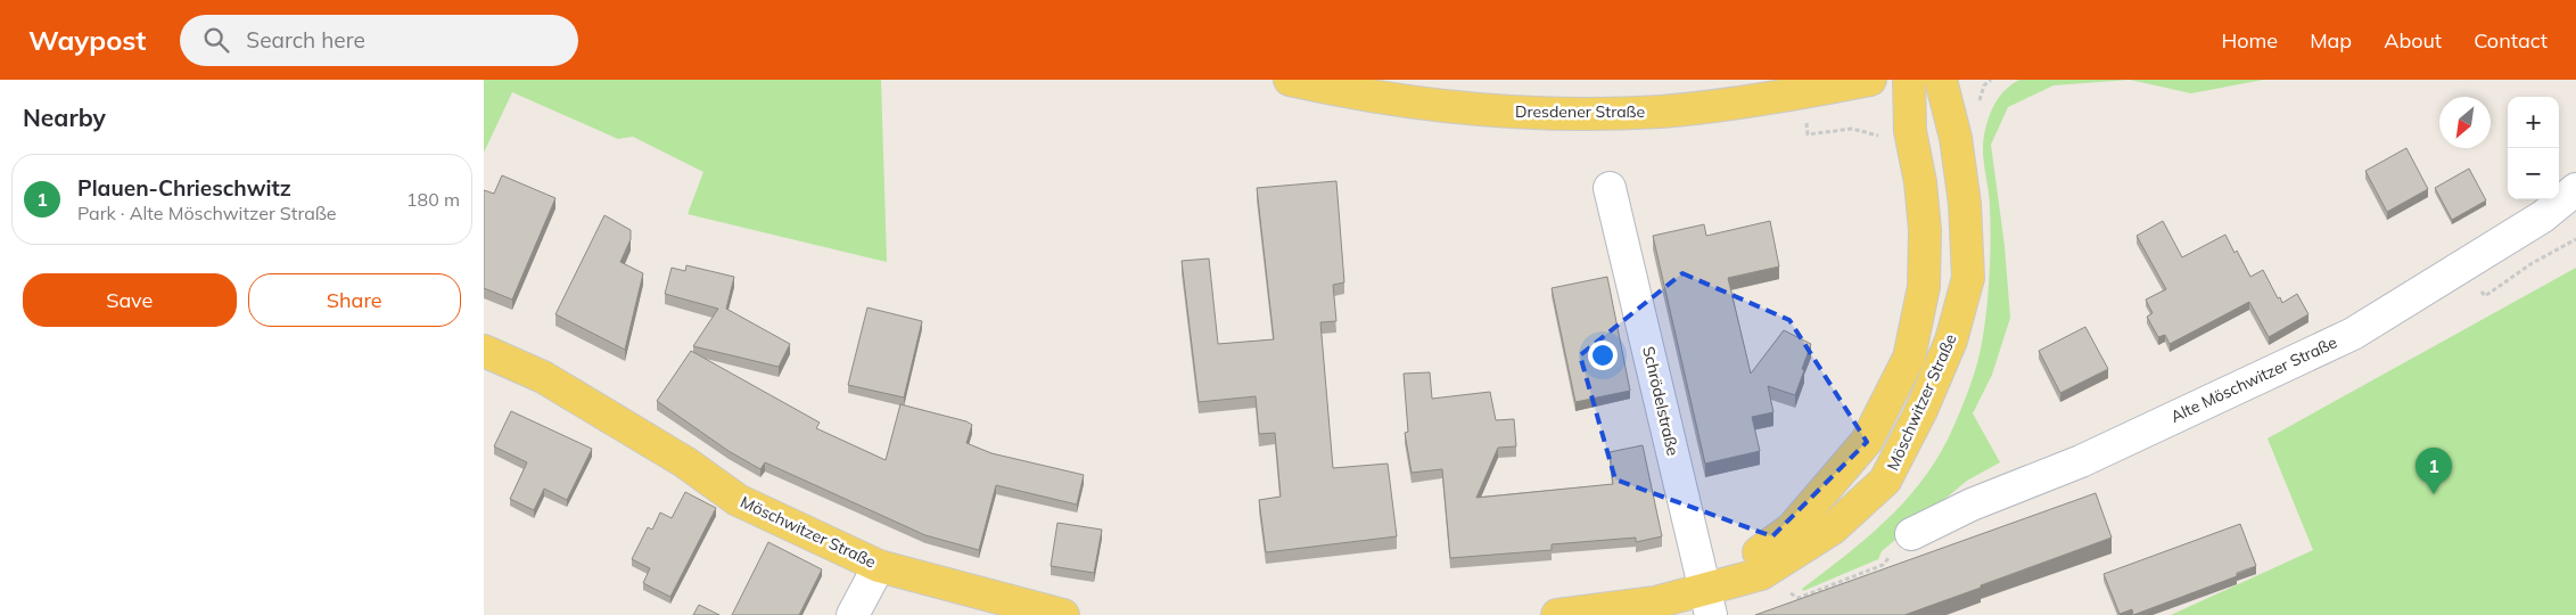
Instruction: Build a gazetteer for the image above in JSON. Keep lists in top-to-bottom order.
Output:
{
  "streets": {
    "main road": ["Dresdener Straße", "Möschwitzer Straße"],
    "street": ["Alte Möschwitzer Straße", "Schrödelstraße"]
  },
  "crossings": [
    ["Schrödelstraße", "Möschwitzer Straße"]
  ],
  "north": "bottom left",
  "page": {
    "header": "Waypost",
    "search": "Search here",
    "nav": [
      "Home",
      "Map",
      "About",
      "Contact"
    ],
    "heading": "Nearby",
    "map_buttons": ["+", "−"],
    "list": [
      {
        "mark": "1",
        "name": "Plauen-Chrieschwitz",
        "note": "Park · Alte Möschwitzer Straße",
        "value": "180 m"
      }
    ],
    "buttons": ["Save", "Share"],
    "pins": "1"
  }
}
